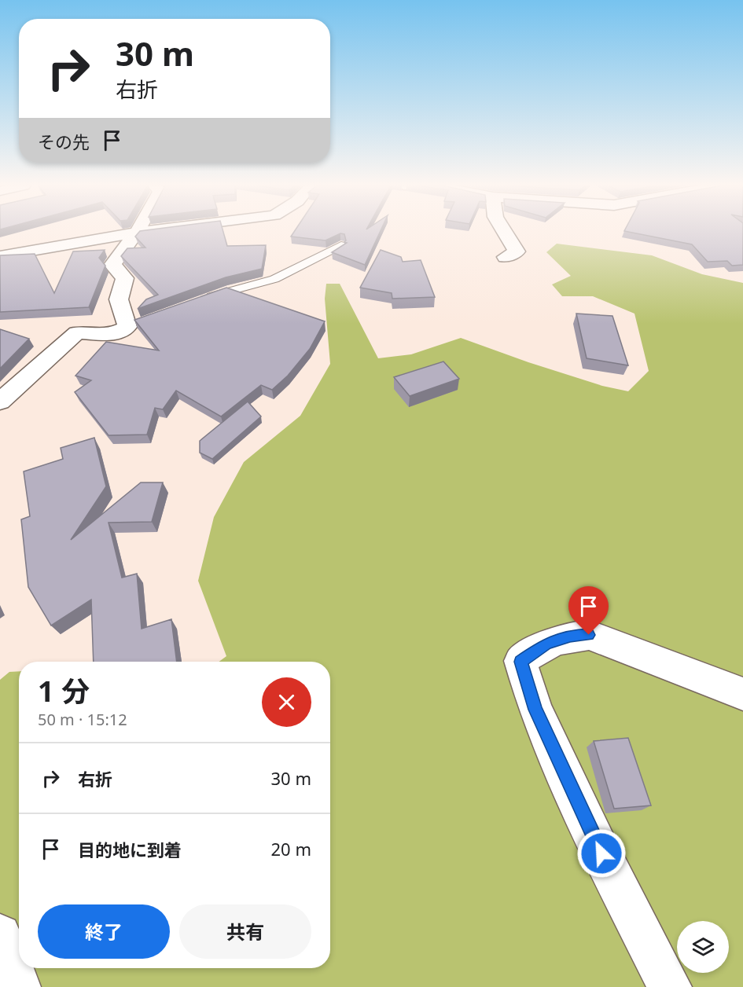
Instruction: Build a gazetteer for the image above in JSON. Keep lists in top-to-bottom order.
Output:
{
  "page": {
    "turn": ["30 m", "右折"],
    "then": "その先",
    "heading": ["1 分", "50 m · 15:12"],
    "list": [
      {
        "name": "右折",
        "value": "30 m"
      },
      {
        "name": "目的地に到着",
        "value": "20 m"
      }
    ],
    "buttons": ["終了", "共有"]
  }
}
